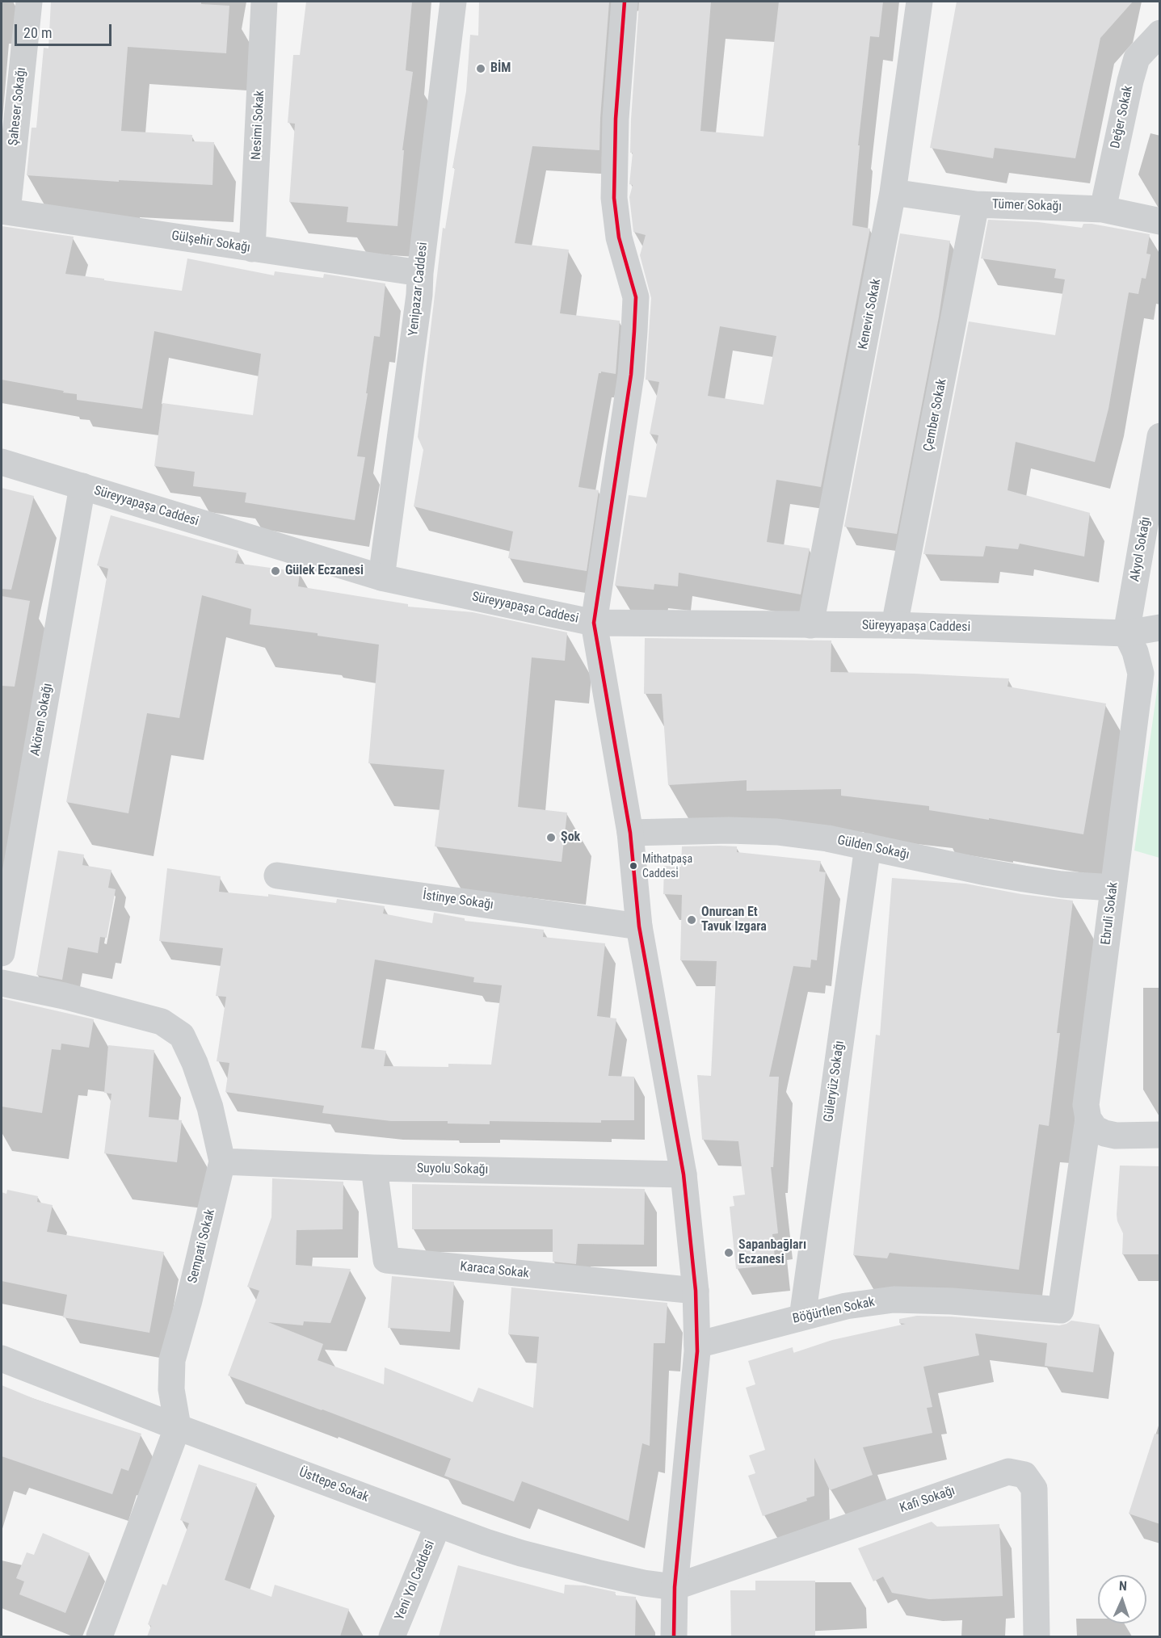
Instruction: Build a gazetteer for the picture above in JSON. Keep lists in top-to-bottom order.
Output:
{
  "streets": {
    "street": [
      "Şaheser Sokağı",
      "Değer Sokak",
      "Nesimi Sokak",
      "Tümer Sokağı",
      "Gülşehir Sokağı",
      "Yenipazar Caddesi",
      "Kenevir Sokak",
      "Çember Sokak",
      "Süreyyapaşa Caddesi",
      "Akyol Sokağı",
      "Akören Sokağı",
      "Gülden Sokağı",
      "İstinye Sokağı",
      "Ebruli Sokak",
      "Güleryüz Sokağı",
      "Suyolu Sokağı",
      "Sempati Sokak",
      "Karaca Sokak",
      "Böğürtlen Sokak",
      "Üsttepe Sokak",
      "Kafi Sokağı",
      "Yeni Yol Caddesi"
    ]
  },
  "crossings": [
    ["Şaheser Sokağı", "Gülşehir Sokağı"],
    ["Değer Sokak", "Tümer Sokağı"],
    ["Nesimi Sokak", "Gülşehir Sokağı"],
    ["Tümer Sokağı", "Kenevir Sokak"],
    ["Tümer Sokağı", "Çember Sokak"],
    ["Gülşehir Sokağı", "Yenipazar Caddesi"],
    ["Yenipazar Caddesi", "Süreyyapaşa Caddesi"],
    ["Kenevir Sokak", "Süreyyapaşa Caddesi"],
    ["Çember Sokak", "Süreyyapaşa Caddesi"],
    ["Süreyyapaşa Caddesi", "Akyol Sokağı"],
    ["Süreyyapaşa Caddesi", "Akören Sokağı"],
    ["Süreyyapaşa Caddesi", "Ebruli Sokak"],
    ["Akyol Sokağı", "Ebruli Sokak"],
    ["Gülden Sokağı", "Ebruli Sokak"],
    ["Gülden Sokağı", "Güleryüz Sokağı"],
    ["Ebruli Sokak", "Böğürtlen Sokak"],
    ["Güleryüz Sokağı", "Böğürtlen Sokak"],
    ["Suyolu Sokağı", "Sempati Sokak"],
    ["Suyolu Sokağı", "Karaca Sokak"],
    ["Sempati Sokak", "Üsttepe Sokak"],
    ["Üsttepe Sokak", "Kafi Sokağı"],
    ["Üsttepe Sokak", "Yeni Yol Caddesi"]
  ],
  "places": [
    "BİM",
    "Gülek Eczanesi",
    "Şok",
    "Mi̇thatpaşa Caddesi̇",
    "Onurcan Et Tavuk Izgara",
    "Sapanbağları Eczanesi"
  ],
  "scale_bar": "20 m",
  "north": "top"
}
